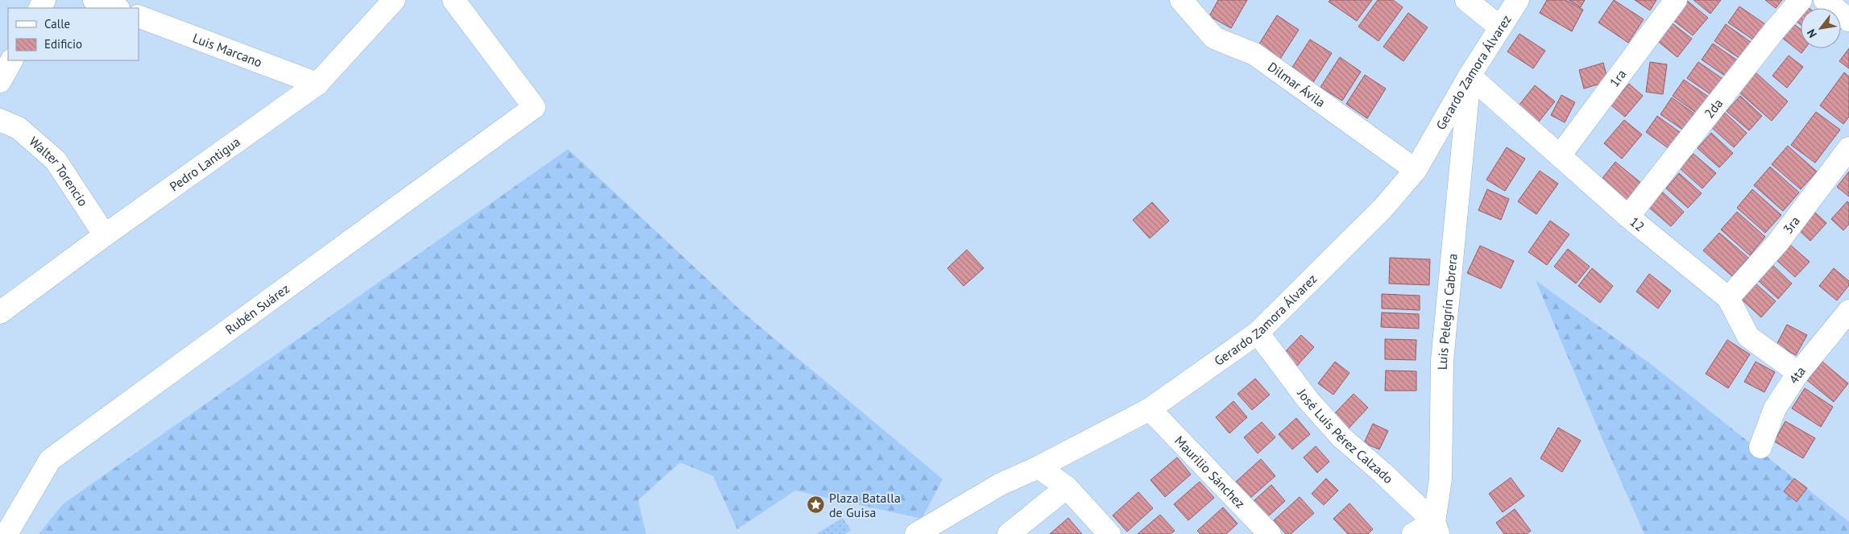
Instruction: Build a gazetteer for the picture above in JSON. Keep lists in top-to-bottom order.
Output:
{
  "streets": {
    "street": [
      "Luis Marcano",
      "Gerardo Zamora Álvarez",
      "1ra",
      "Dilmar Ávila",
      "2da",
      "Pedro Lantigua",
      "Walter Torencio",
      "12",
      "3ra",
      "Rubén Suárez",
      "Luis Pelegrín Cabrera",
      "4ta",
      "José Luis Pérez Calzado",
      "Maurilio Sánchez"
    ]
  },
  "crossings": [
    ["Luis Marcano", "Pedro Lantigua"],
    ["Gerardo Zamora Álvarez", "Dilmar Ávila"],
    ["Gerardo Zamora Álvarez", "12"],
    ["Gerardo Zamora Álvarez", "Luis Pelegrín Cabrera"],
    ["Gerardo Zamora Álvarez", "José Luis Pérez Calzado"],
    ["Gerardo Zamora Álvarez", "Maurilio Sánchez"],
    ["1ra", "12"],
    ["2da", "12"],
    ["Pedro Lantigua", "Walter Torencio"],
    ["12", "3ra"],
    ["12", "Luis Pelegrín Cabrera"],
    ["12", "4ta"],
    ["Luis Pelegrín Cabrera", "José Luis Pérez Calzado"]
  ],
  "places": {
    "place": ["Plaza Batalla de Guisa"]
  },
  "legend": ["Calle", "Edificio"],
  "north": "bottom left"
}
